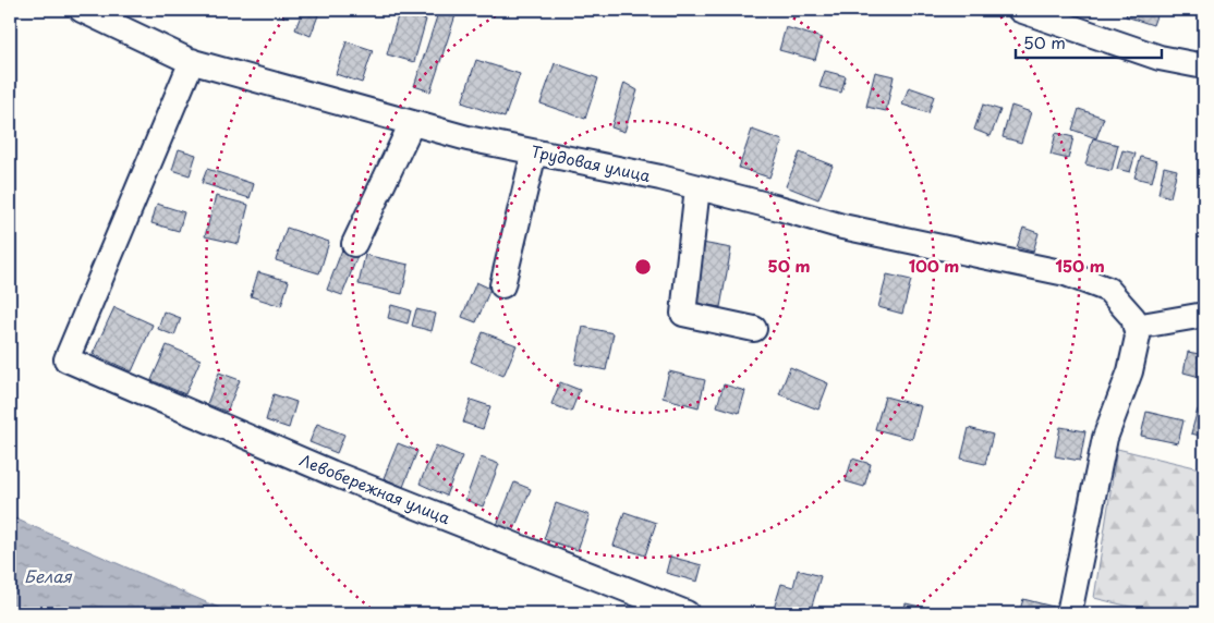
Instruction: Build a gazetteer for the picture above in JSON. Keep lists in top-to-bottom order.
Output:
{
  "streets": {
    "street": ["Трудовая улица", "Левобережная улица"]
  },
  "crossings": [
    ["Трудовая улица", "Левобережная улица"]
  ],
  "water": ["Белая"],
  "scale_bar": "50 m",
  "rings": ["50 m", "100 m", "150 m"]
}
